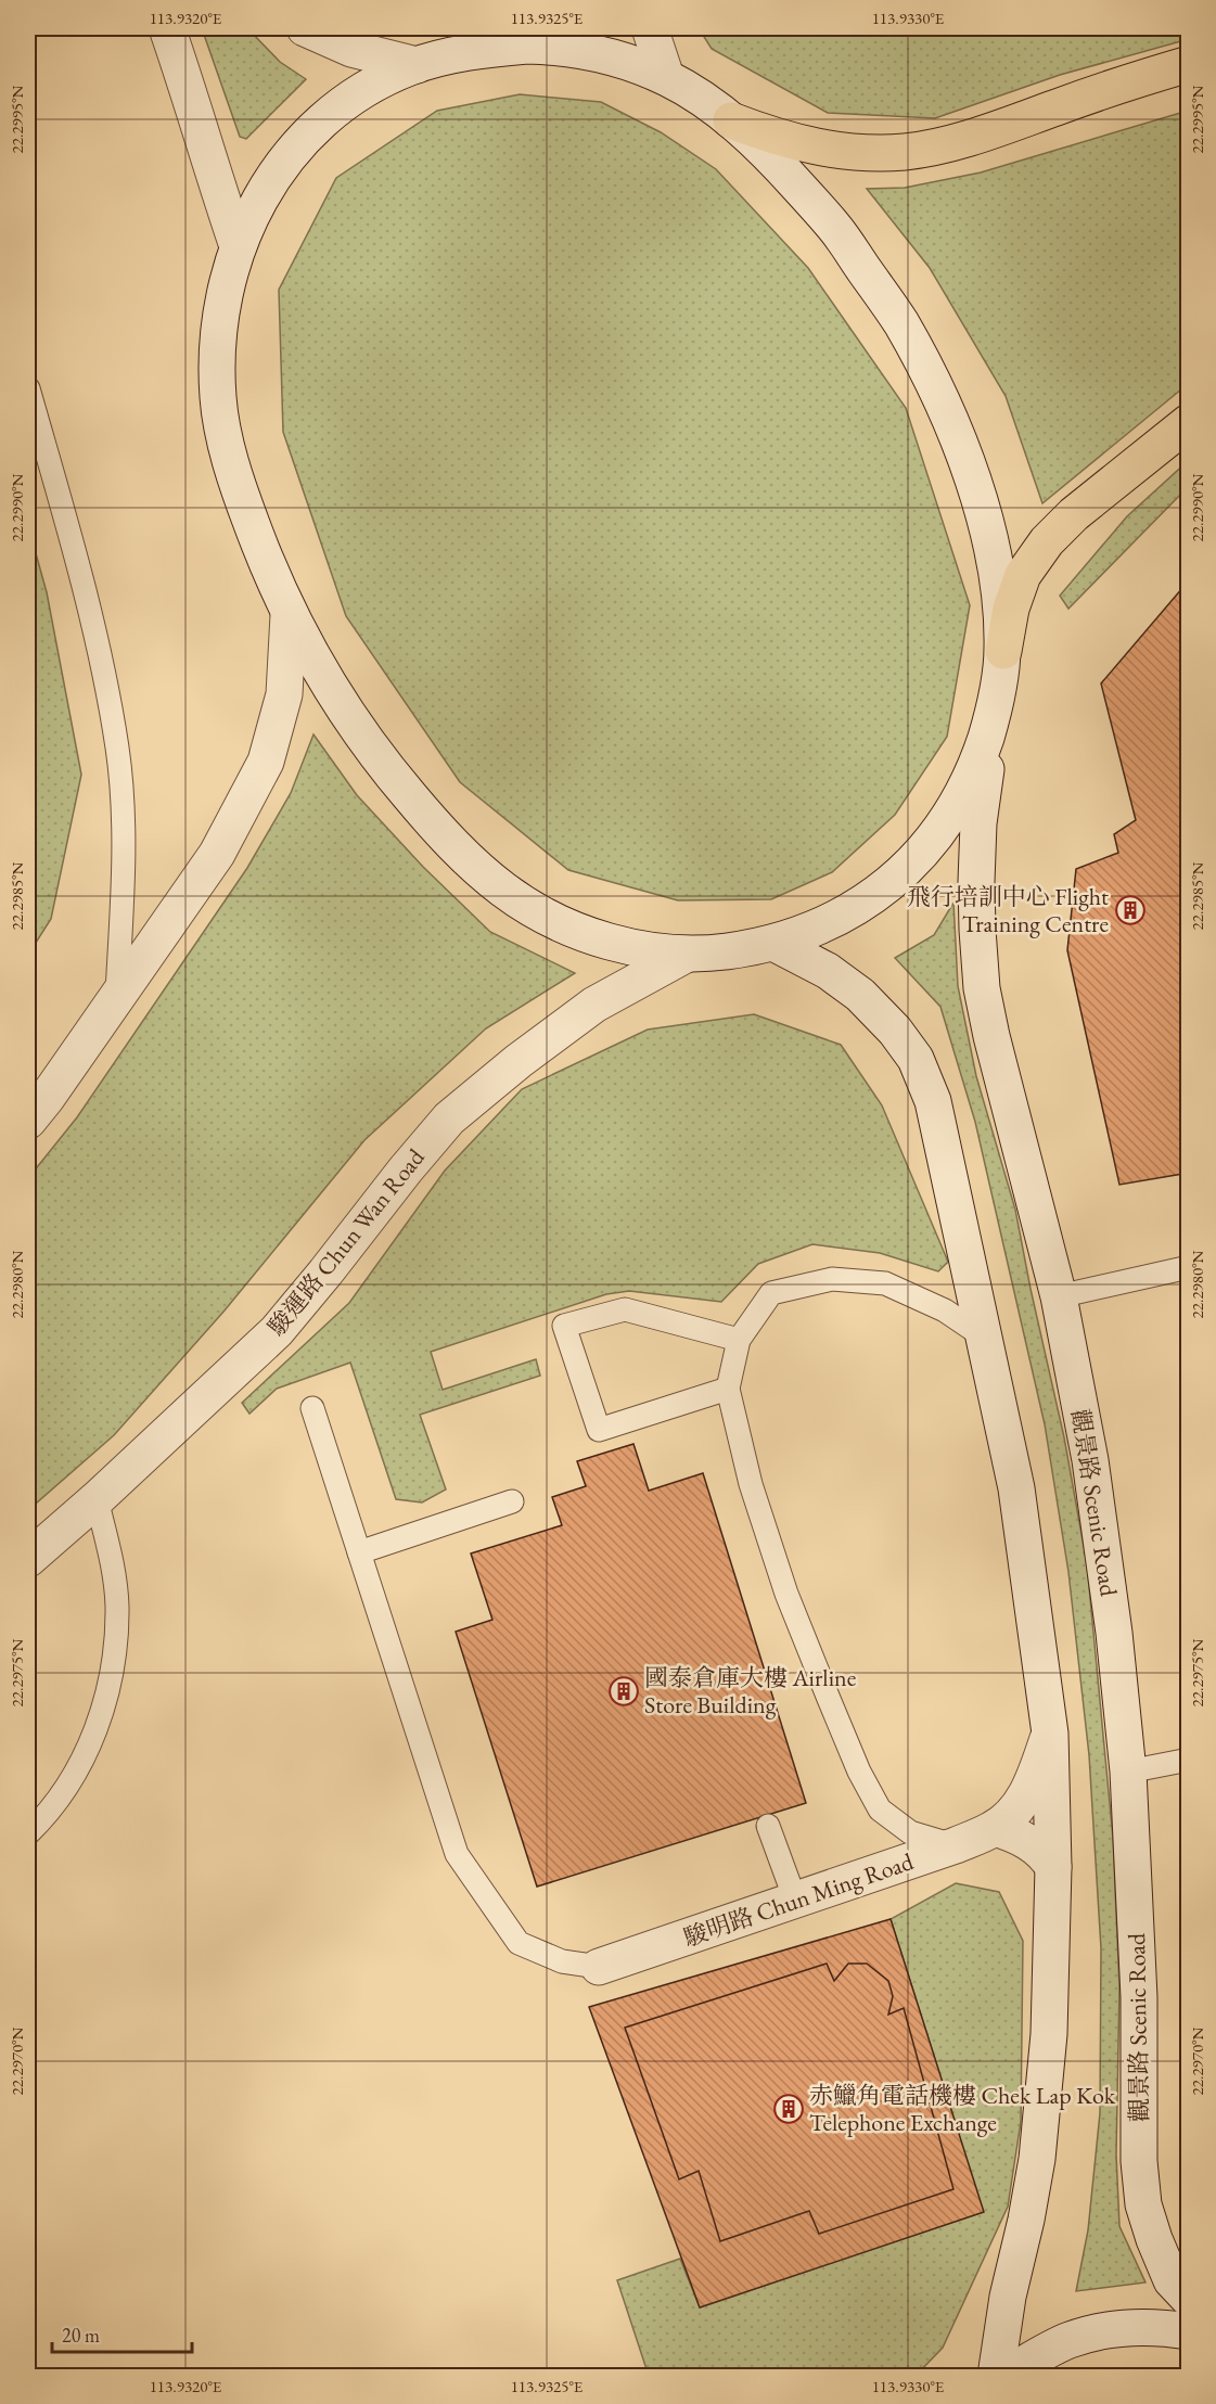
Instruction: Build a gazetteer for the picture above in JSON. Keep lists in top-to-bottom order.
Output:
{
  "streets": {
    "main road": ["駿運路 Chun Wan Road", "觀景路 Scenic Road", "駿明路 Chun Ming Road"]
  },
  "places": {
    "building": ["飛行培訓中心 Flight Training Centre", "國泰倉庫大樓 Airline Store Building", "赤鱲角電話機樓 Chek Lap Kok Telephone Exchange"]
  },
  "scale_bar": "20 m",
  "coordinates": [
    "113.9320°E",
    "113.9325°E",
    "113.9330°E",
    "22.2995°N",
    "22.2990°N",
    "22.2985°N",
    "22.2980°N",
    "22.2975°N",
    "22.2970°N"
  ]
}
